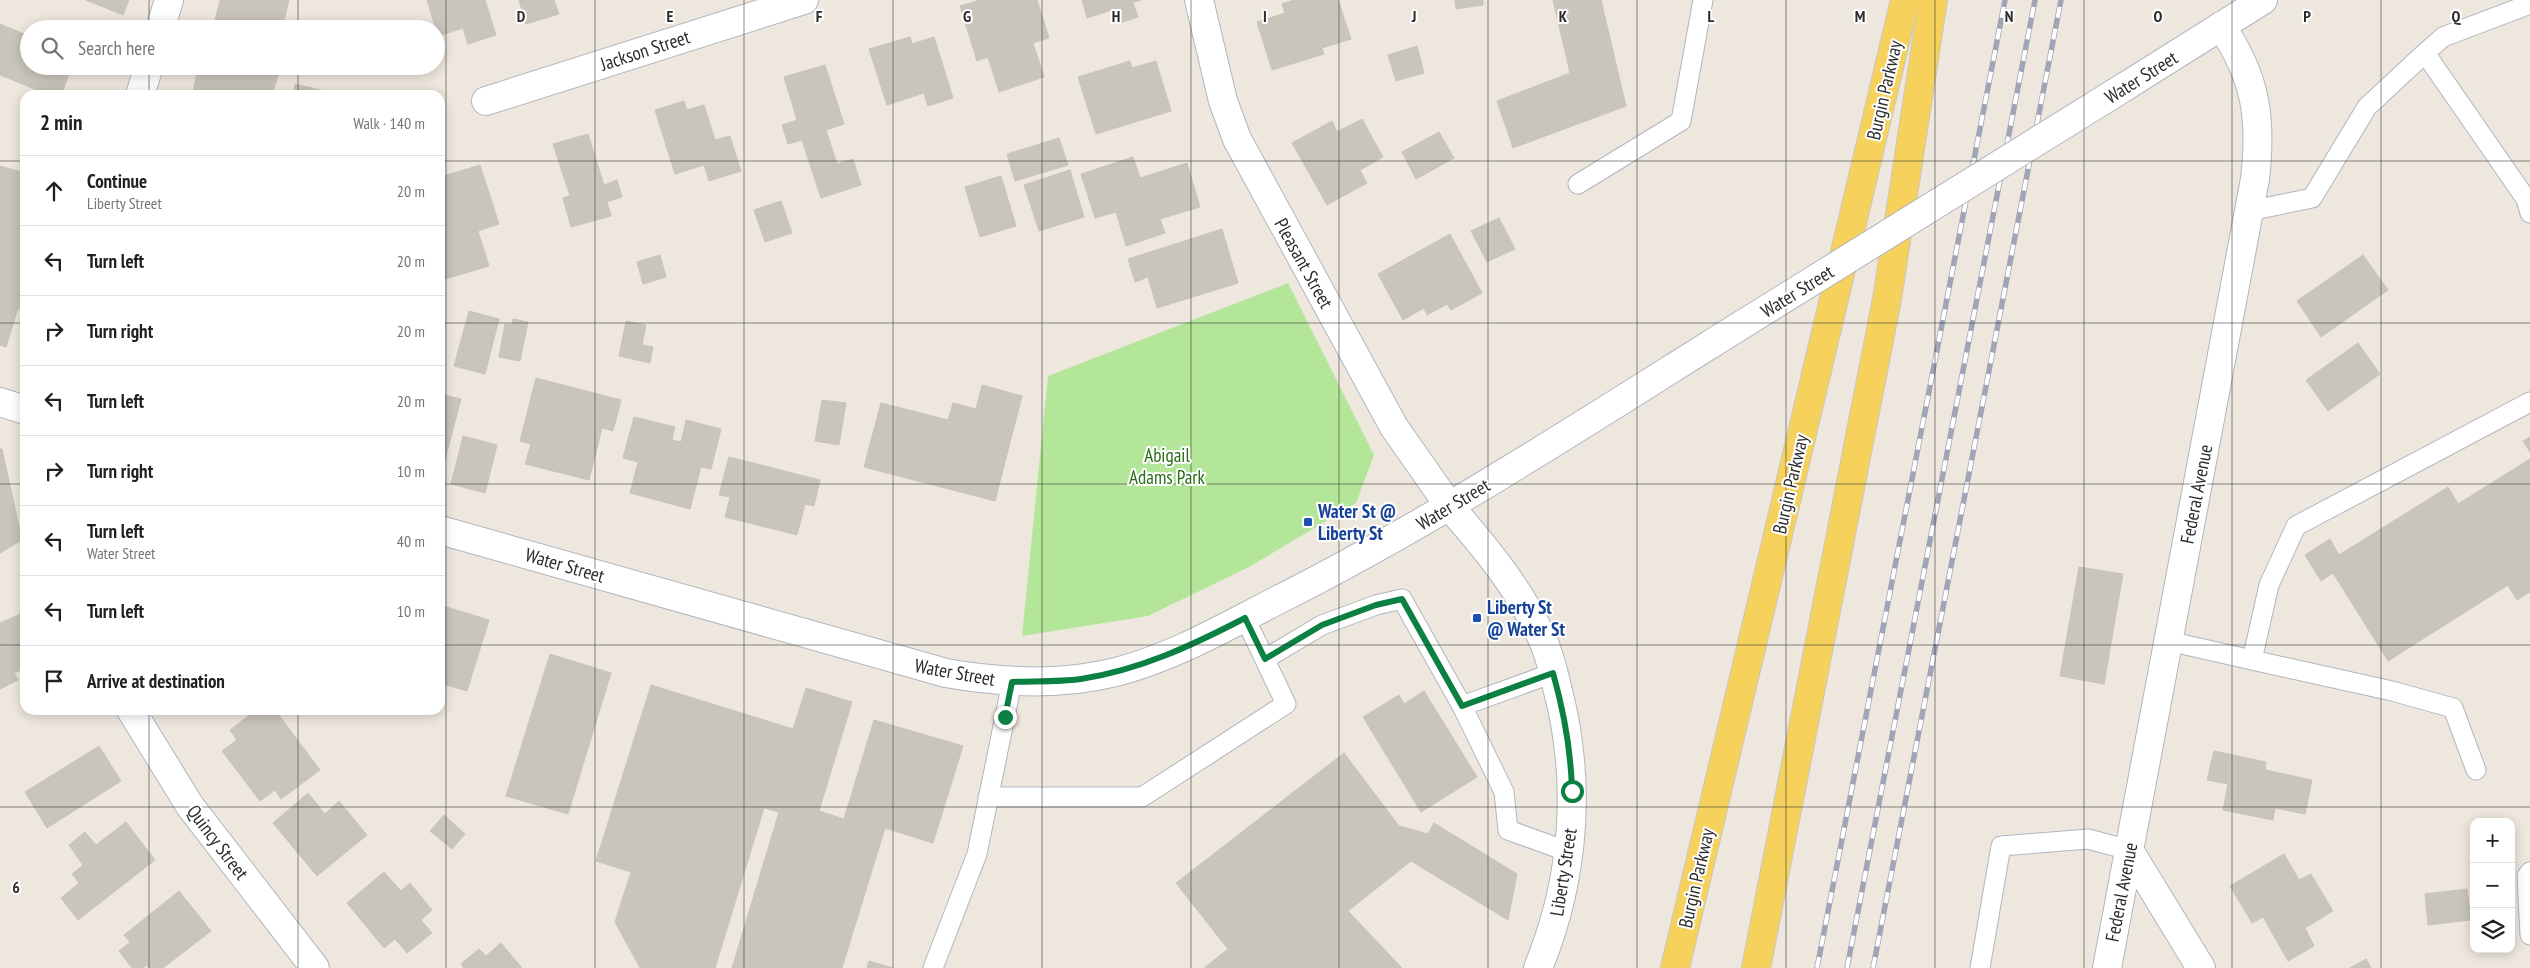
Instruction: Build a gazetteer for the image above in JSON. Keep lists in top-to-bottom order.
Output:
{
  "streets": {
    "main road": [
      "Jackson Street",
      "Water Street",
      "Burgin Parkway",
      "Pleasant Street",
      "Federal Avenue",
      "Quincy Street",
      "Liberty Street"
    ]
  },
  "crossings": [
    ["Water Street", "Pleasant Street"],
    ["Water Street", "Federal Avenue"],
    ["Water Street", "Liberty Street"],
    ["Pleasant Street", "Liberty Street"]
  ],
  "parks": ["Abigail Adams Park"],
  "places": {
    "transit": ["Water St @ Liberty St", "Liberty St @ Water St"]
  },
  "page": {
    "search": "Search here",
    "heading": ["2 min", "Walk · 140 m"],
    "list": [
      ["Continue", "Liberty Street", "20 m"],
      ["Turn left", "20 m"],
      ["Turn right", "20 m"],
      ["Turn left", "20 m"],
      ["Turn right", "10 m"],
      ["Turn left", "Water Street", "40 m"],
      ["Turn left", "10 m"],
      "Arrive at destination"
    ],
    "map_buttons": ["+", "−"]
  },
  "grid": {
    "columns": [
      "D",
      "E",
      "F",
      "G",
      "H",
      "I",
      "J",
      "K",
      "L",
      "M",
      "N",
      "O",
      "P",
      "Q"
    ],
    "rows": ["6"]
  }
}
